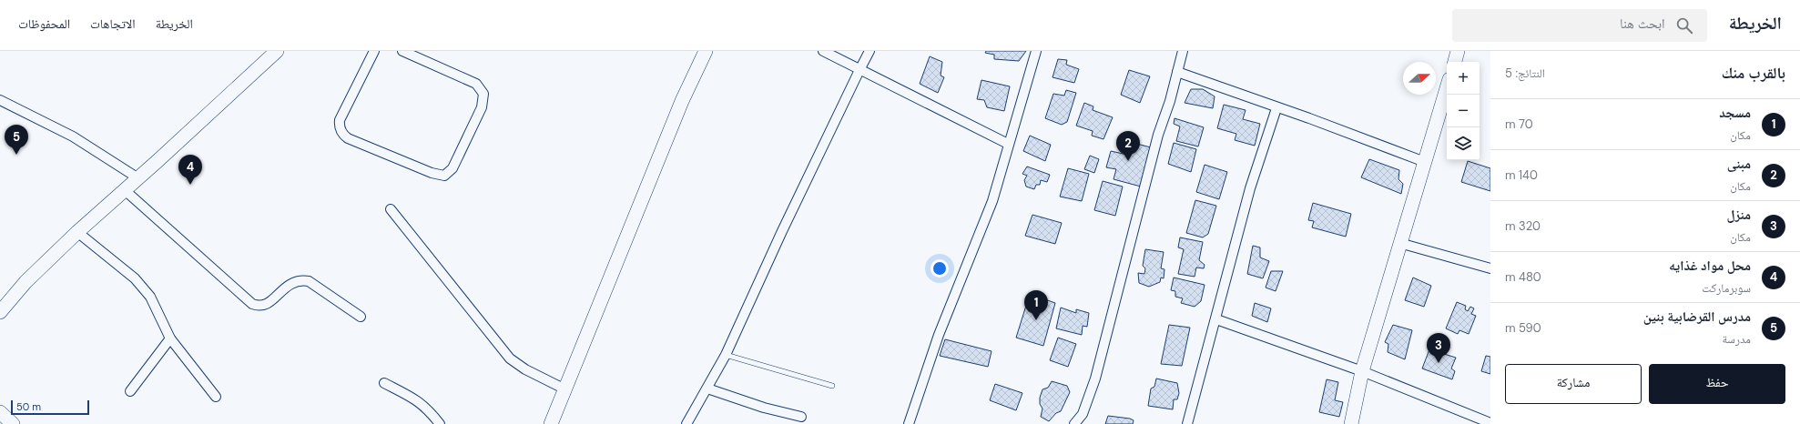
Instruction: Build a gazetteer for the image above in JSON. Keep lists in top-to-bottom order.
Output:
{
  "scale_bar": "50 m",
  "north": "right",
  "page": {
    "header": "الخريطة",
    "search": "ابحث هنا",
    "nav": ["الخريطة", "الاتجاهات", "المحفوظات"],
    "heading": ["بالقرب منك", "النتائج: 5"],
    "map_buttons": ["+", "−"],
    "list": [
      {
        "mark": "1",
        "name": "مسجد",
        "note": "مكان",
        "value": "70 m"
      },
      {
        "mark": "2",
        "name": "مبنى",
        "note": "مكان",
        "value": "140 m"
      },
      {
        "mark": "3",
        "name": "منزل",
        "note": "مكان",
        "value": "320 m"
      },
      {
        "mark": "4",
        "name": "محل مواد غذايه",
        "note": "سوبرماركت",
        "value": "480 m"
      },
      {
        "mark": "5",
        "name": "مدرس القرضابية بنين",
        "note": "مدرسة",
        "value": "590 m"
      }
    ],
    "pins": [
      "5",
      "2",
      "4",
      "1",
      "3"
    ],
    "buttons": ["حفظ", "مشاركة"],
    "scale": "50 m"
  }
}
